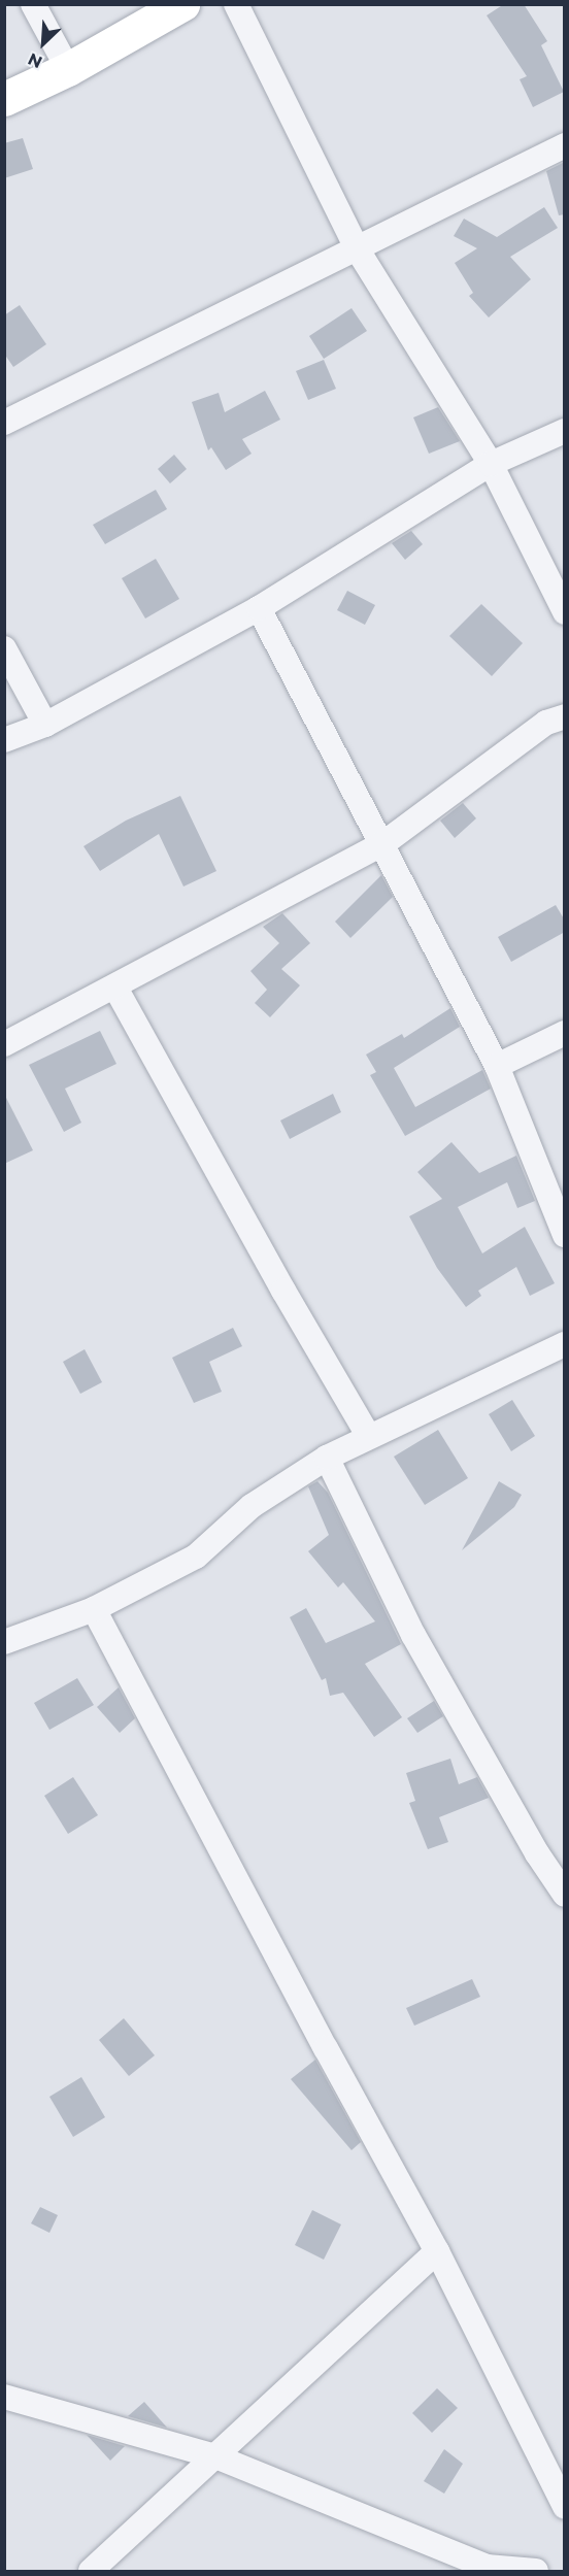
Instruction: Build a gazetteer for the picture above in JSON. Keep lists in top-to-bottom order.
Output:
{
  "north": "bottom left"
}
